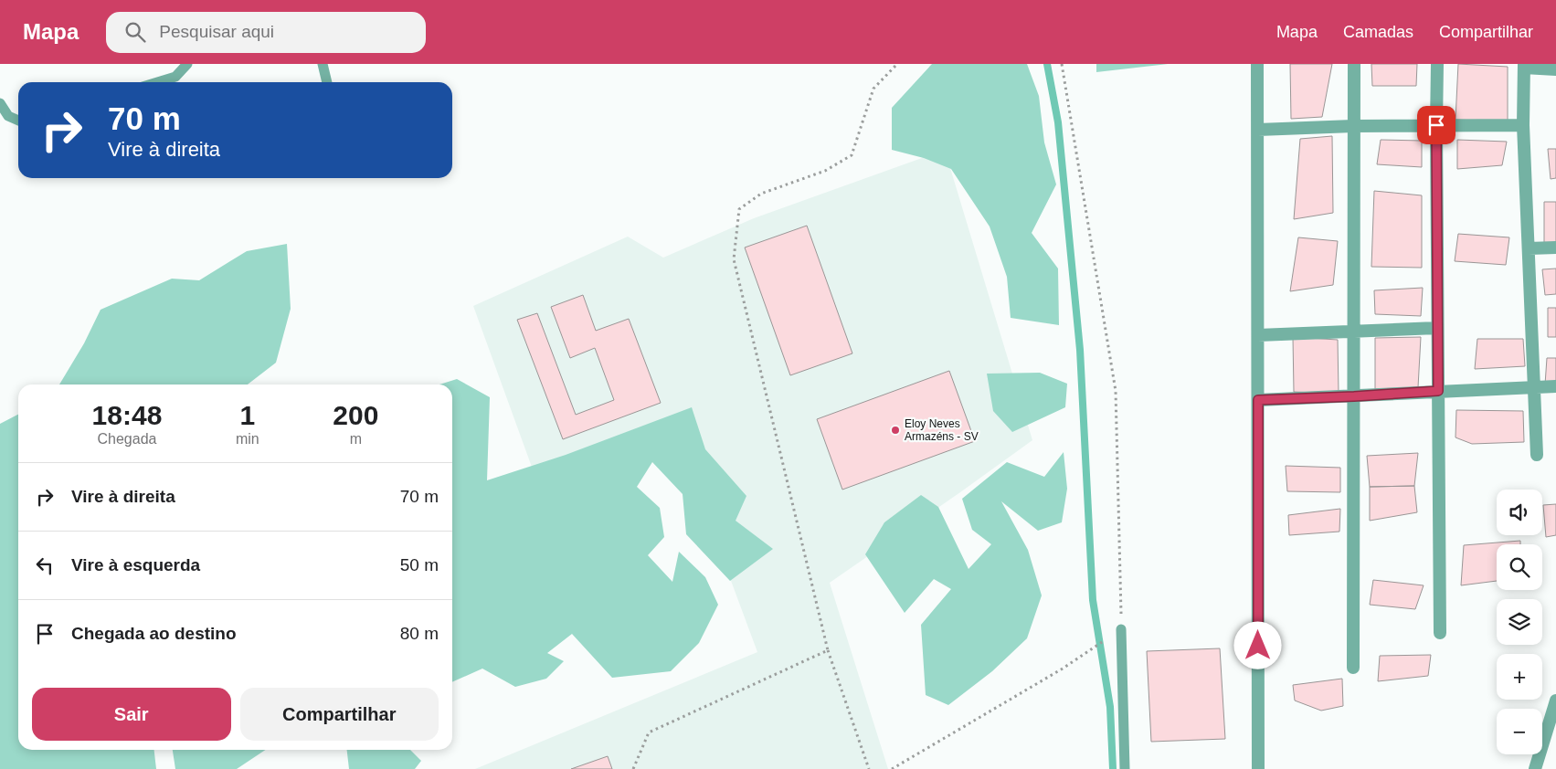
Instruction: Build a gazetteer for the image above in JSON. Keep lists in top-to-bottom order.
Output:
{
  "places": ["Eloy Neves Armazéns - SV"],
  "page": {
    "header": "Mapa",
    "search": "Pesquisar aqui",
    "nav": ["Mapa", "Camadas", "Compartilhar"],
    "turn": ["70 m", "Vire à direita"],
    "eta": [
      "18:48",
      "Chegada",
      "1",
      "min",
      "200",
      "m"
    ],
    "list": [
      {
        "name": "Vire à direita",
        "value": "70 m"
      },
      {
        "name": "Vire à esquerda",
        "value": "50 m"
      },
      {
        "name": "Chegada ao destino",
        "value": "80 m"
      }
    ],
    "map_buttons": ["+", "−"],
    "buttons": ["Sair", "Compartilhar"]
  }
}
